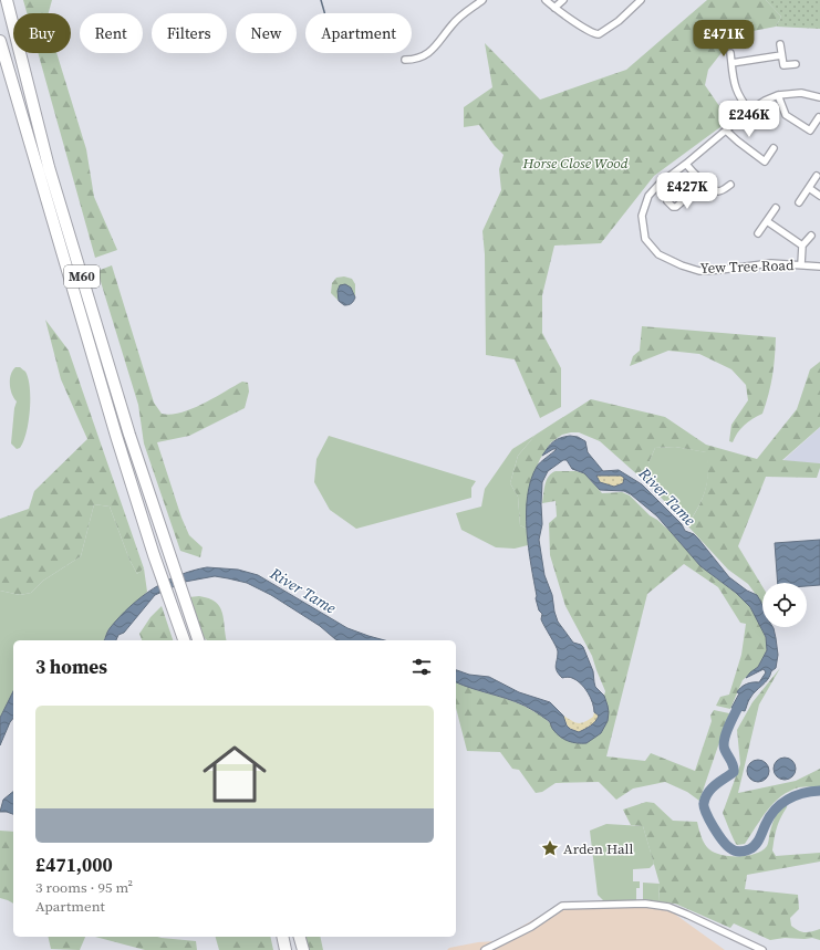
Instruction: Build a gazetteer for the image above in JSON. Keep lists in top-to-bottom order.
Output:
{
  "streets": {
    "highway": ["M60"],
    "street": ["Yew Tree Road"]
  },
  "water": ["River Tame"],
  "parks": ["Horse Close Wood"],
  "places": {
    "place": ["Arden Hall"]
  },
  "page": {
    "chip": [
      "Buy",
      "Rent",
      "Filters",
      "New",
      "Apartment"
    ],
    "price": ["£471K", "£246K", "£427K"],
    "heading": "3 homes",
    "list": [
      {
        "name": "£471,000",
        "note": "3 rooms · 95 m² · Apartment"
      }
    ]
  }
}
